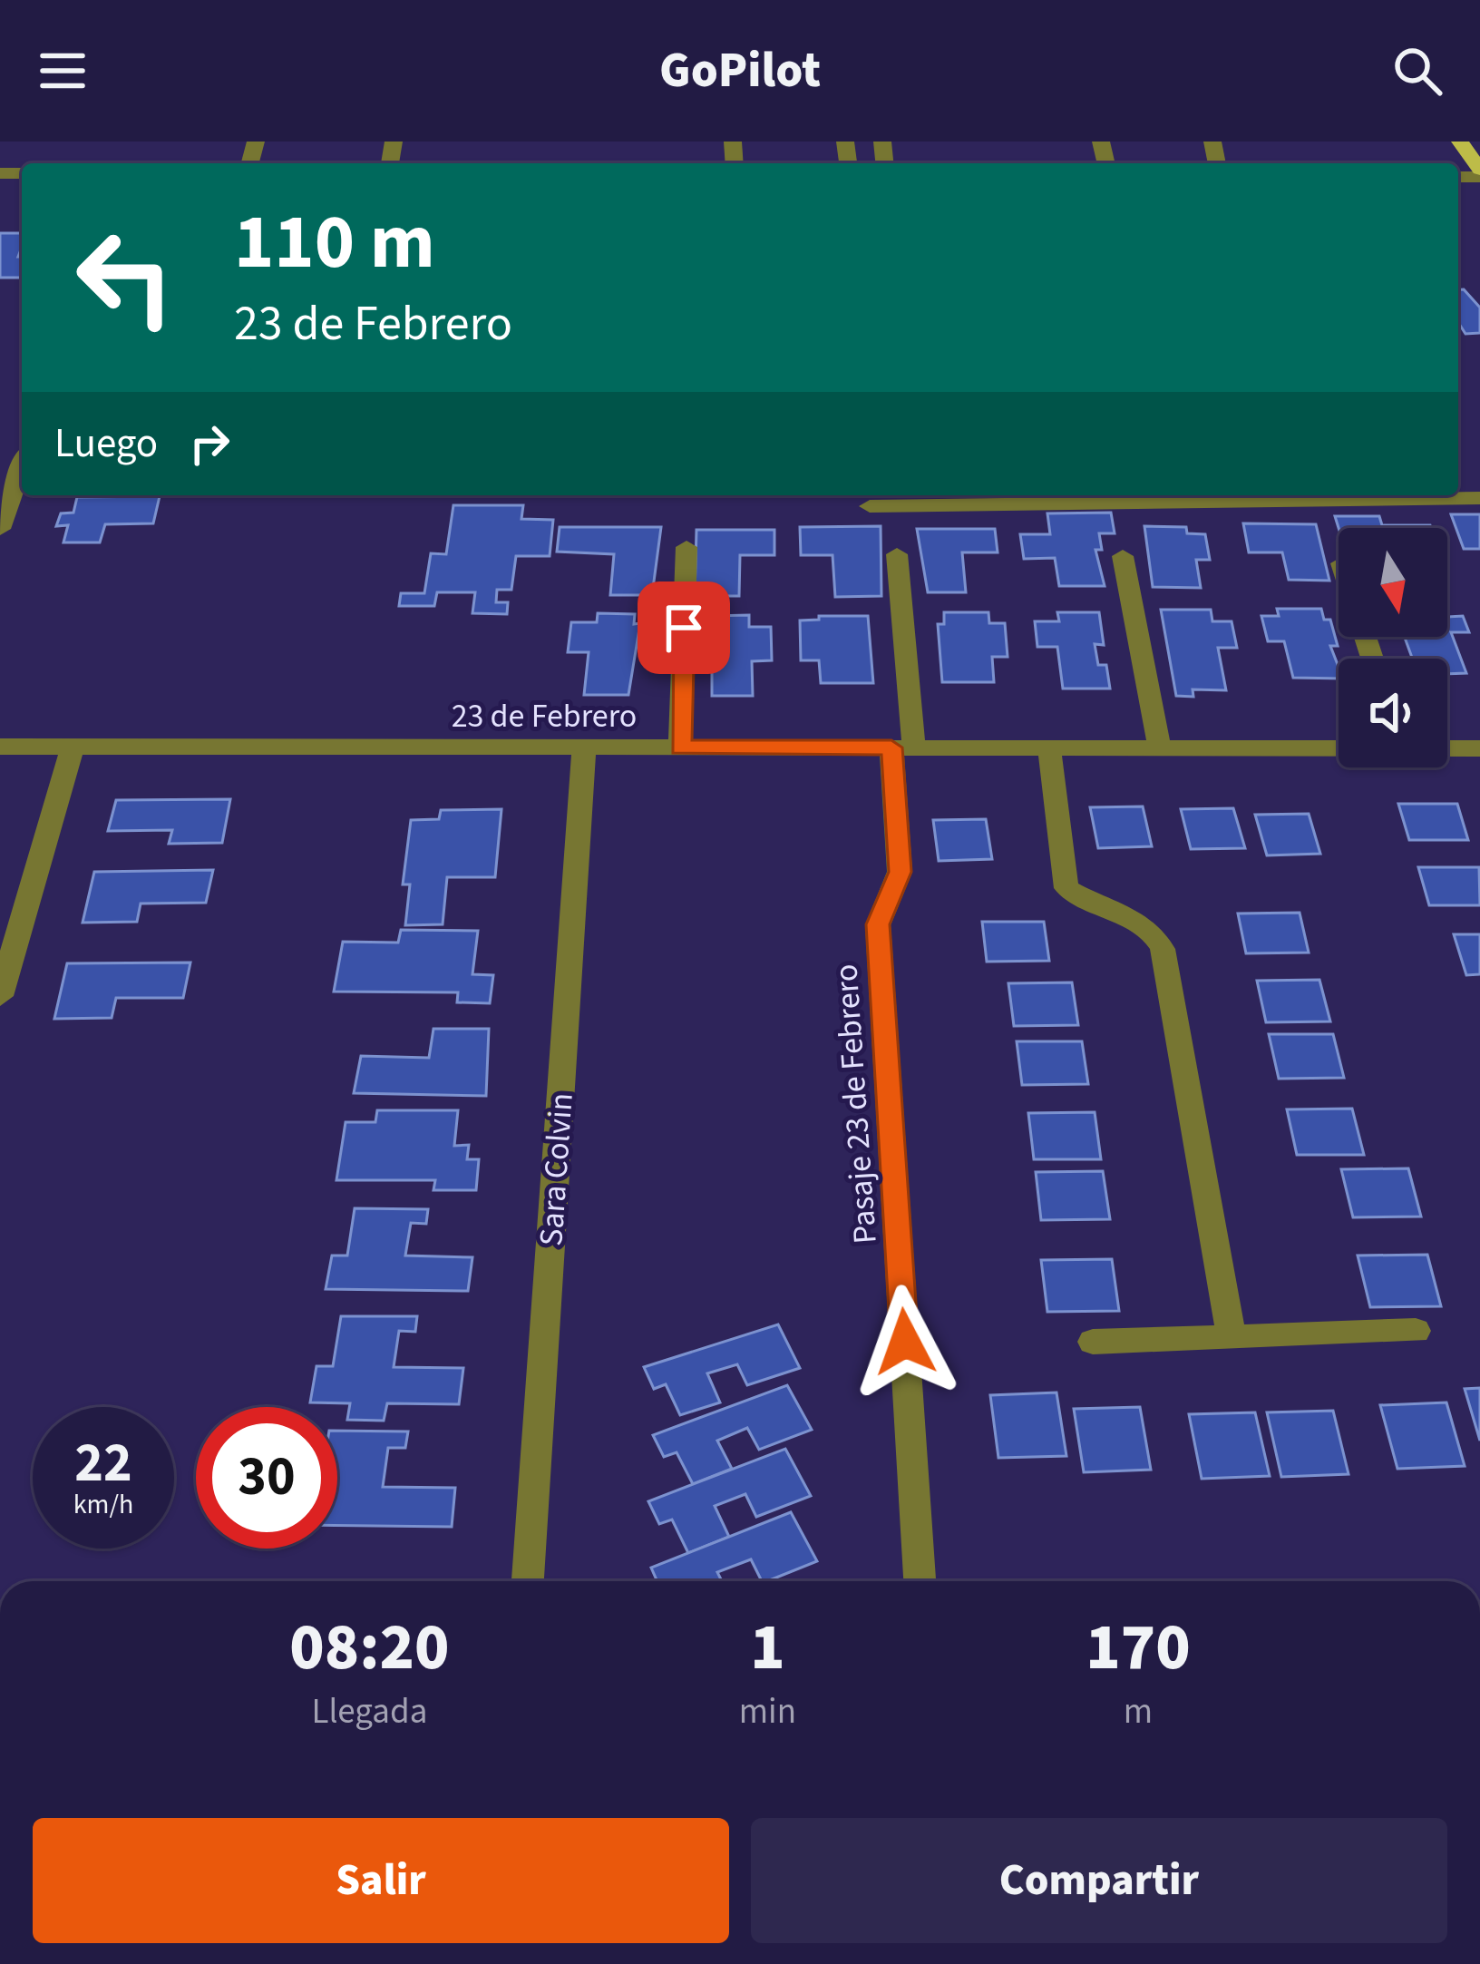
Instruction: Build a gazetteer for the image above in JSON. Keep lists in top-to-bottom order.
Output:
{
  "streets": {
    "street": ["23 de Febrero", "Pasaje 23 de Febrero", "Sara Colvin"]
  },
  "crossings": [
    ["23 de Febrero", "Pasaje 23 de Febrero"],
    ["23 de Febrero", "Sara Colvin"]
  ],
  "north": "bottom",
  "page": {
    "header": "GoPilot",
    "turn": ["110 m", "23 de Febrero"],
    "then": "Luego",
    "speed": "22 km/h",
    "limit": "30",
    "eta": [
      "08:20",
      "Llegada",
      "1",
      "min",
      "170",
      "m"
    ],
    "buttons": ["Salir", "Compartir"]
  }
}
